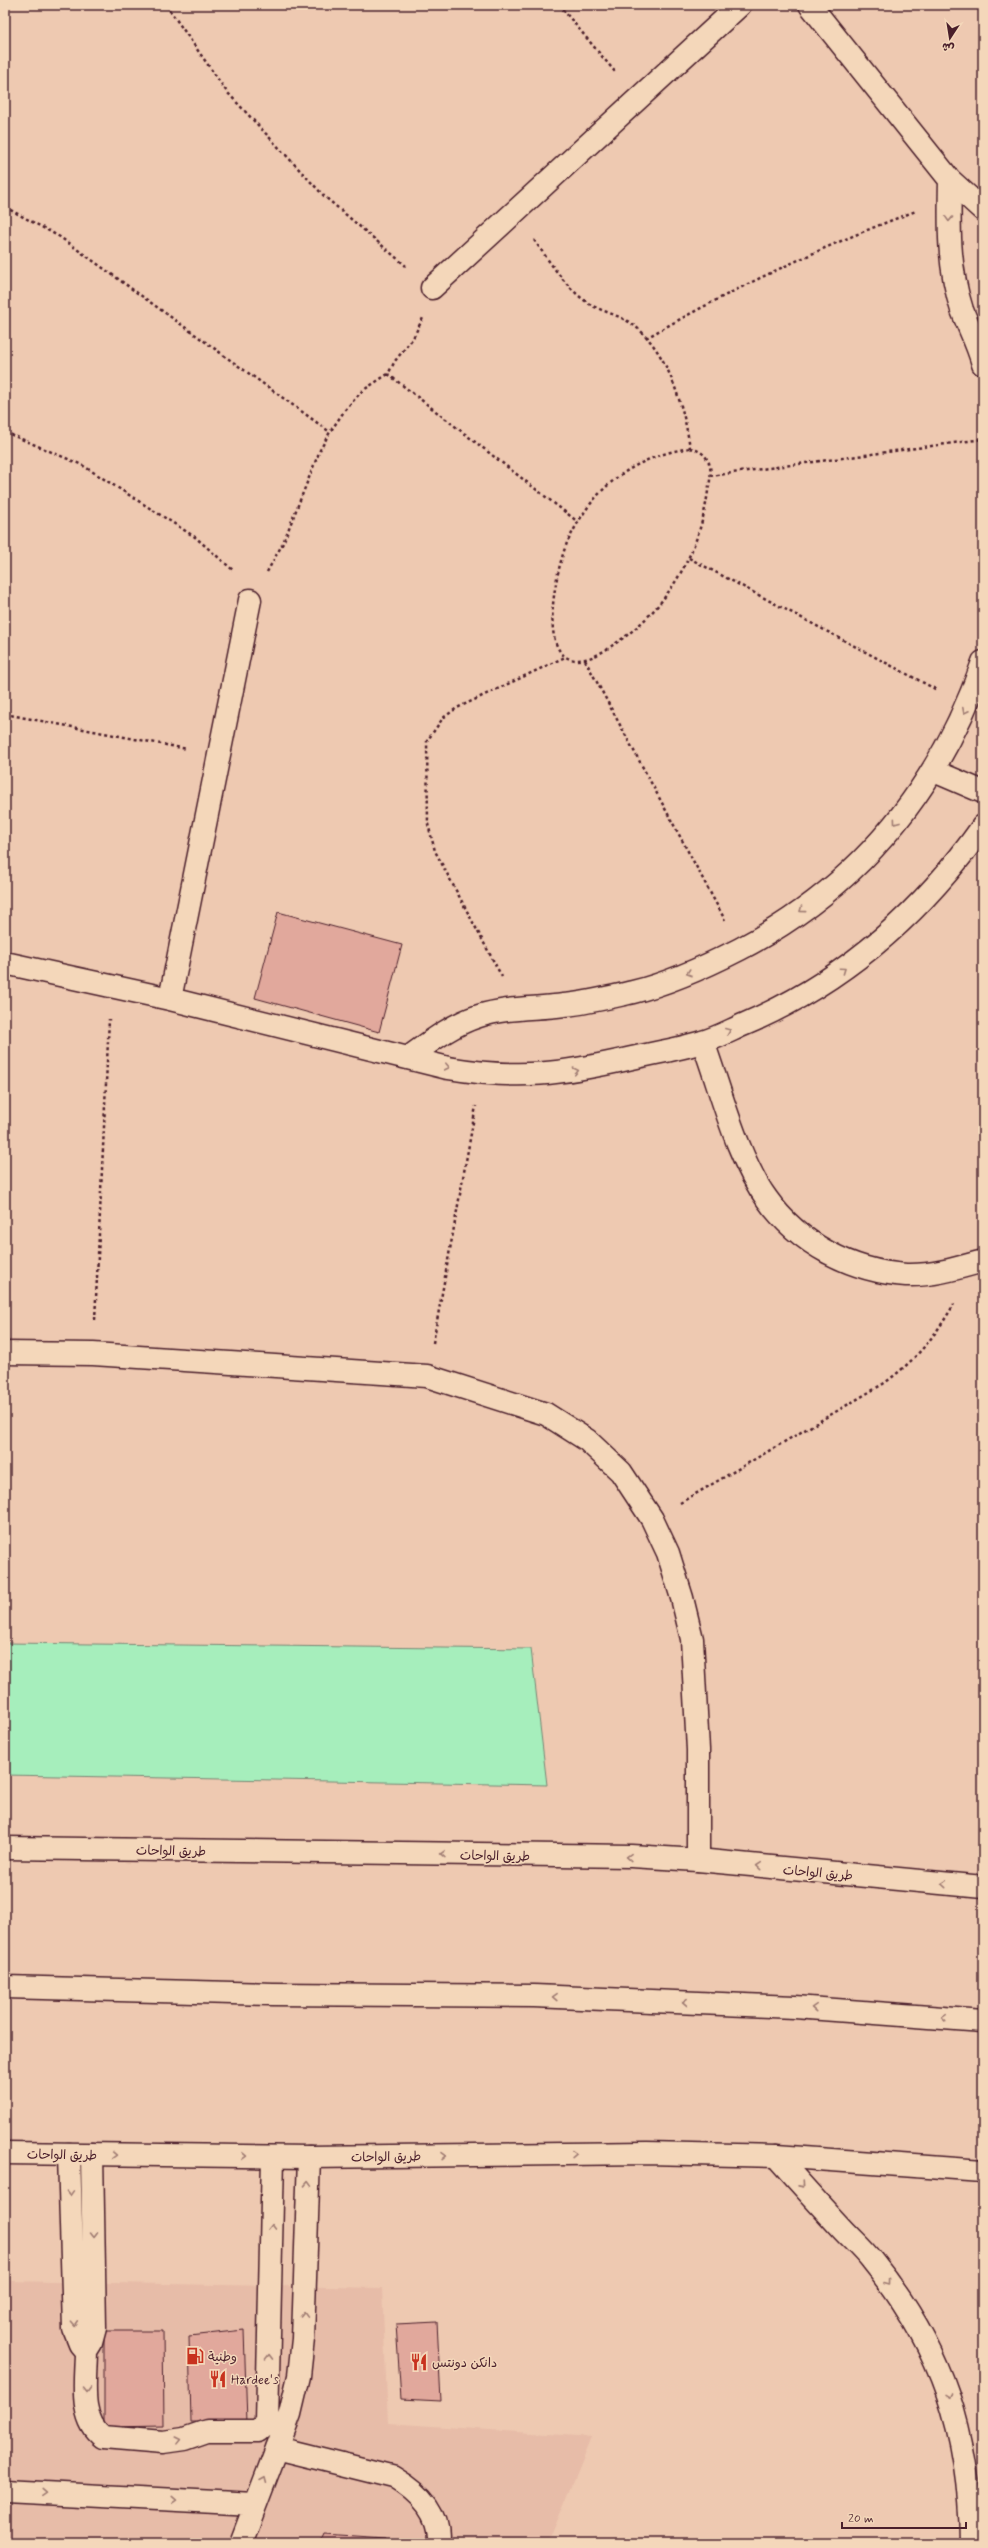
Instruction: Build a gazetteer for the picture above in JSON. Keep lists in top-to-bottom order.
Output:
{
  "streets": {
    "main road": ["طريق الواحات"]
  },
  "places": {
    "fuel station": ["وطنية"],
    "restaurant": ["دانكن دونتس", "Hardee's"]
  },
  "scale_bar": "20 m",
  "north": "bottom"
}
